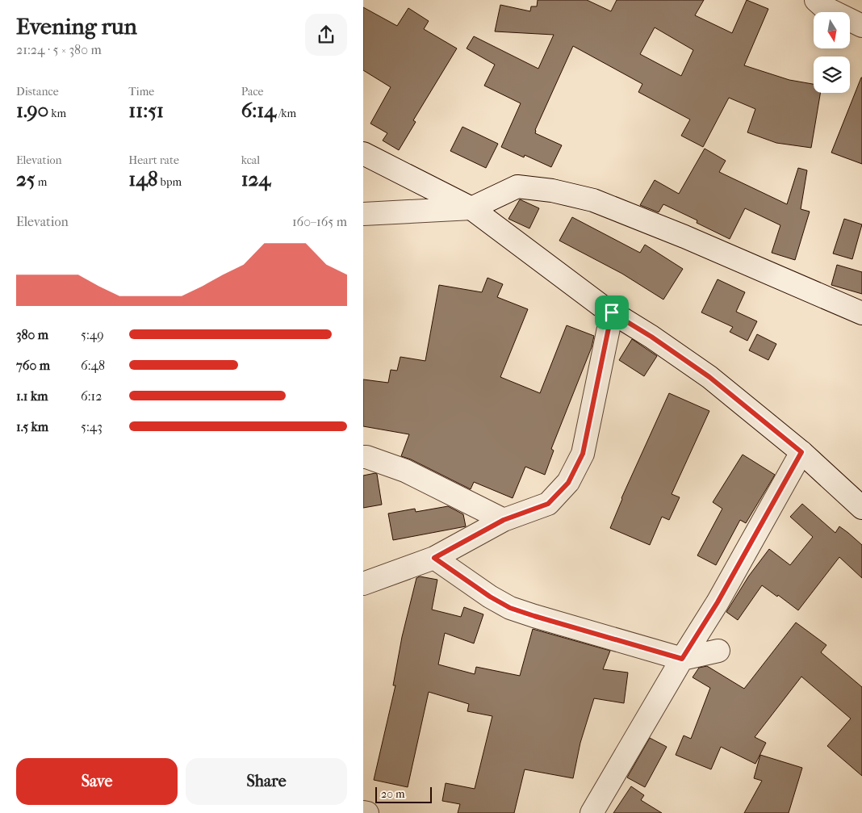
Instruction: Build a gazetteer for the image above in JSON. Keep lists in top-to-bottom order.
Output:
{
  "scale_bar": "20 m",
  "north": "bottom",
  "page": {
    "heading": ["Evening run", "21:24 · 5 × 380 m"],
    "stats": [
      ["Distance", "1.90 km"],
      ["Time", "11:51"],
      ["Pace", "6:14 /km"],
      ["Elevation", "25 m"],
      ["Heart rate", "148 bpm"],
      ["kcal", "124"]
    ],
    "chart": ["Elevation", "160–165 m"],
    "list": [
      {
        "name": "380 m",
        "note": "5:49"
      },
      {
        "name": "760 m",
        "note": "6:48"
      },
      {
        "name": "1.1 km",
        "note": "6:12"
      },
      {
        "name": "1.5 km",
        "note": "5:43"
      }
    ],
    "buttons": ["Save", "Share"],
    "scale": "20 m"
  }
}
